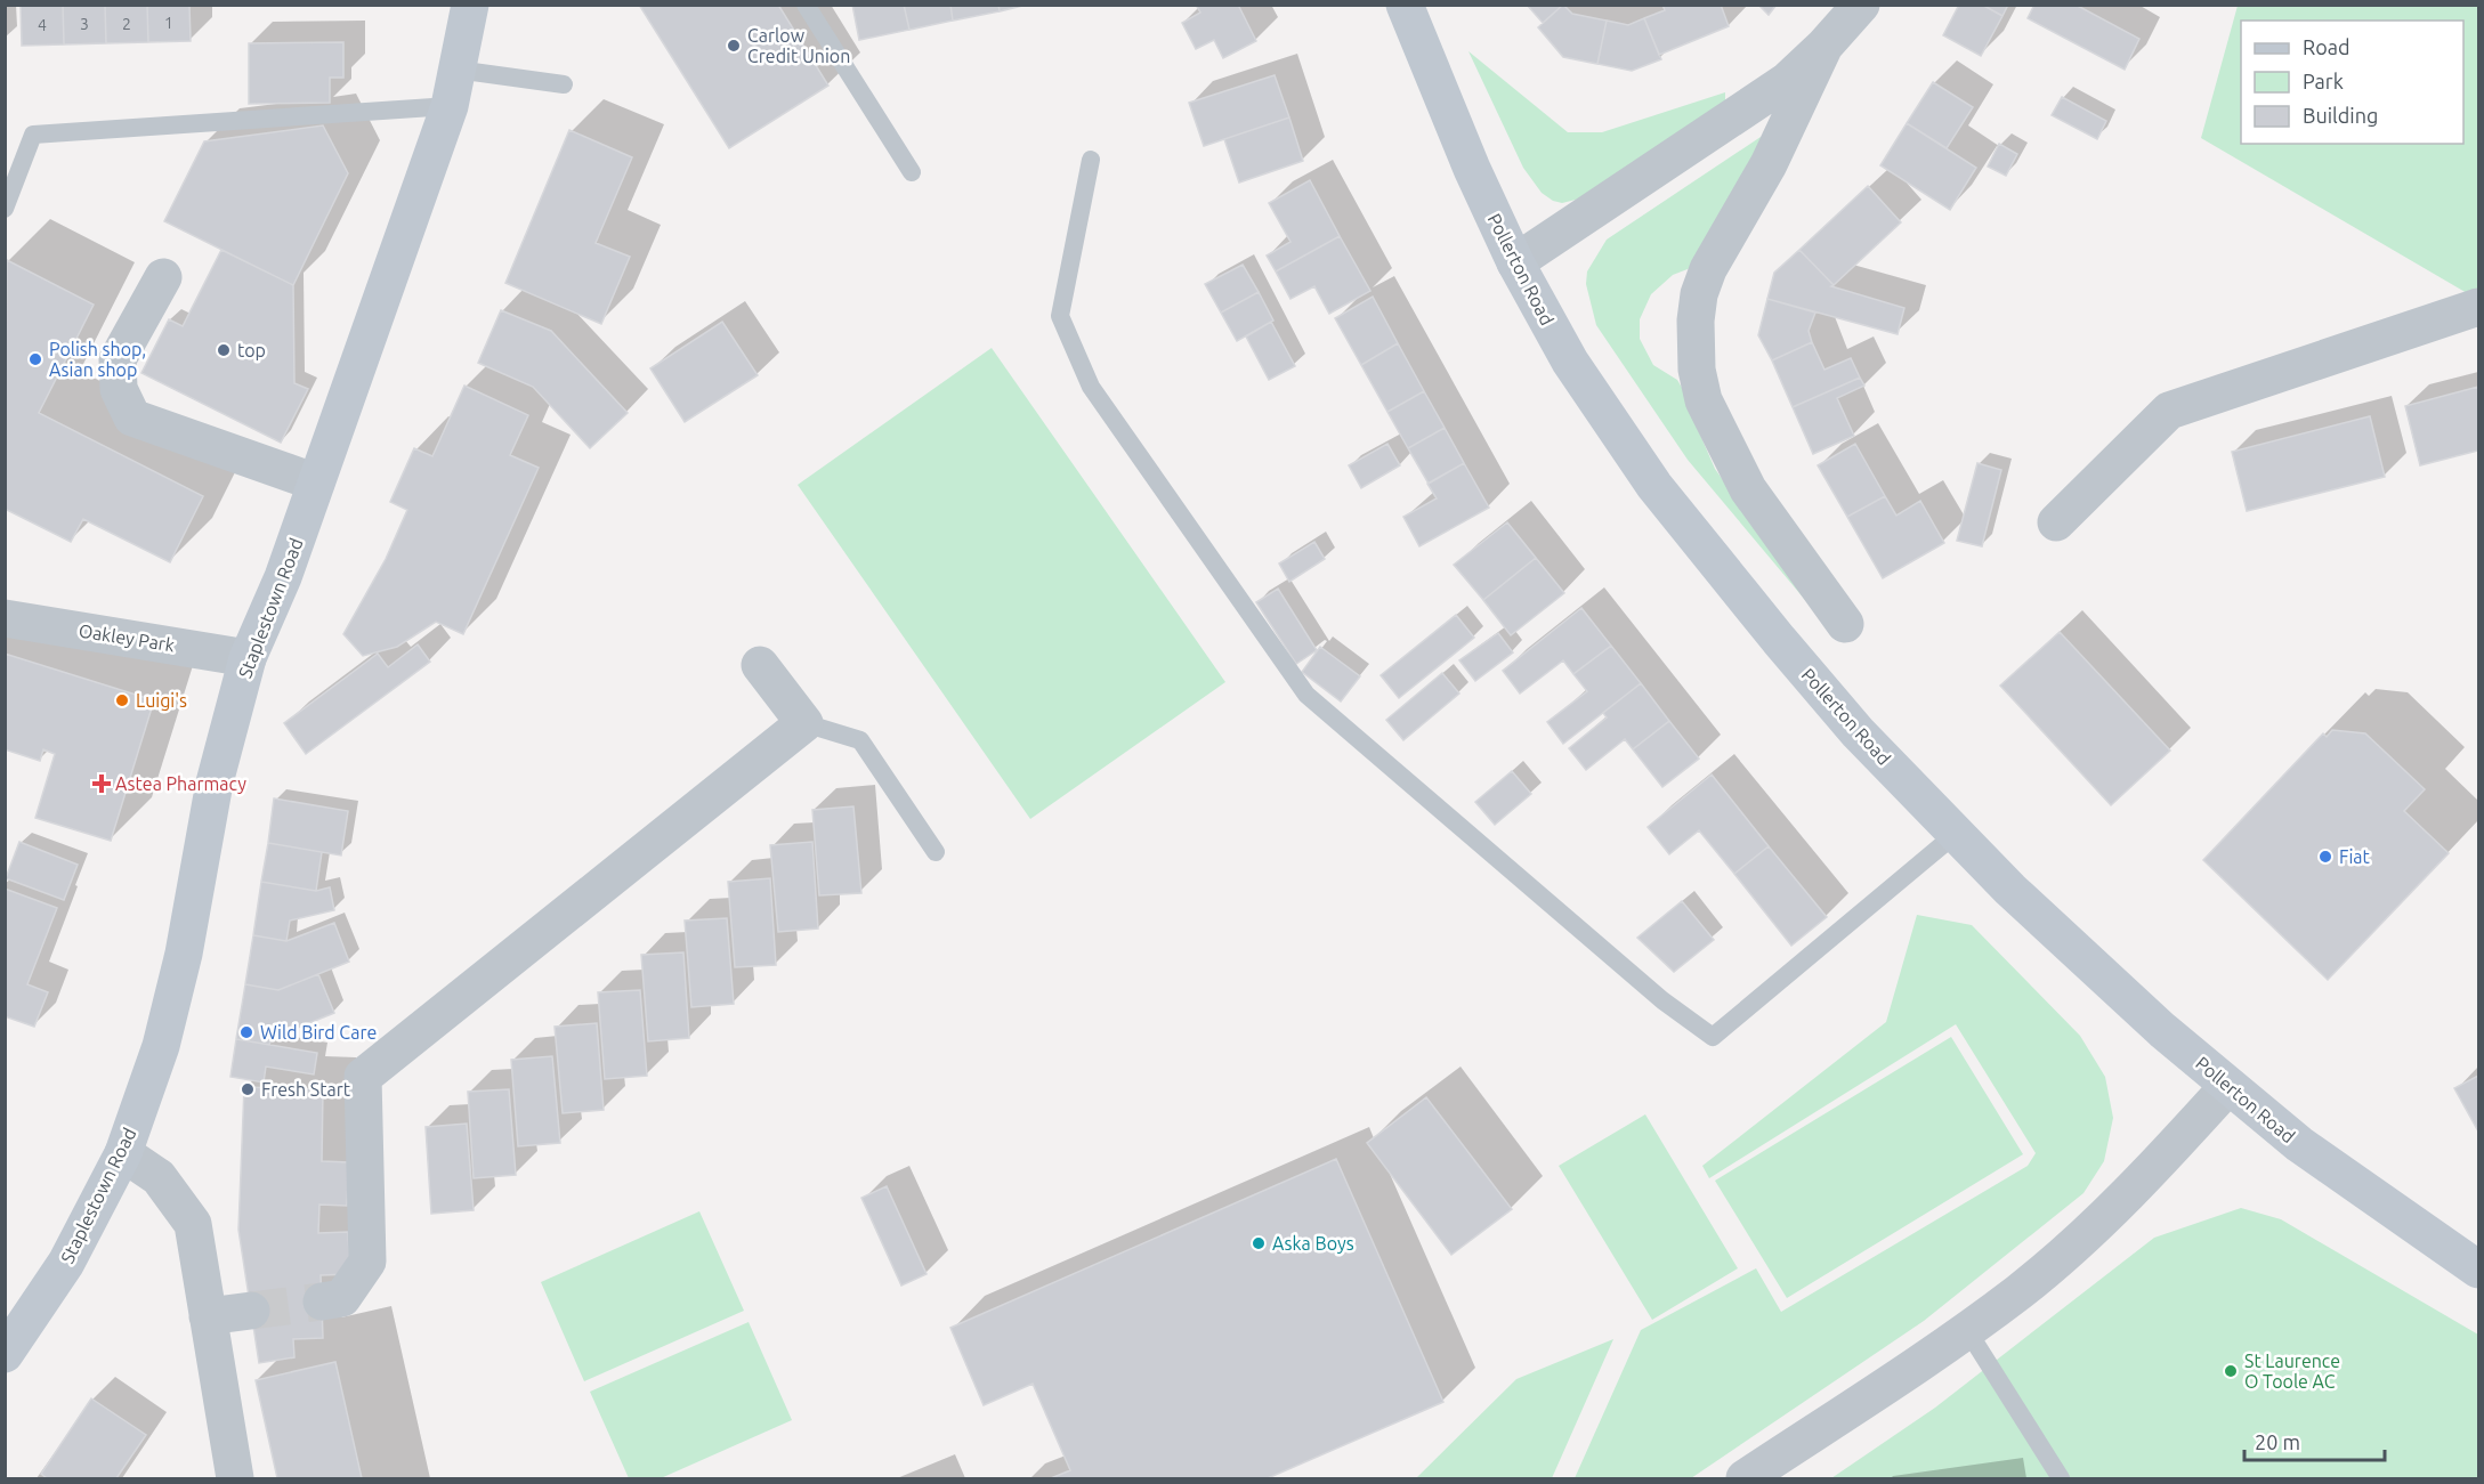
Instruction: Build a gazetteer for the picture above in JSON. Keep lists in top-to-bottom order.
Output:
{
  "streets": {
    "main road": ["Pollerton Road", "Staplestown Road"],
    "street": ["Oakley Park"]
  },
  "crossings": [
    ["Staplestown Road", "Oakley Park"]
  ],
  "places": {
    "other": [
      "Carlow Credit Union",
      "top",
      "Polish shop, Asian shop",
      "Luigi's",
      "Fiat",
      "Wild Bird Care",
      "Fresh Start",
      "Aska Boys",
      "St Laurence O Toole AC"
    ],
    "health": ["Astea Pharmacy"]
  },
  "house_numbers": [
    "1",
    "3",
    "2",
    "4"
  ],
  "legend": ["Road", "Park", "Building"],
  "scale_bar": "20 m"
}
